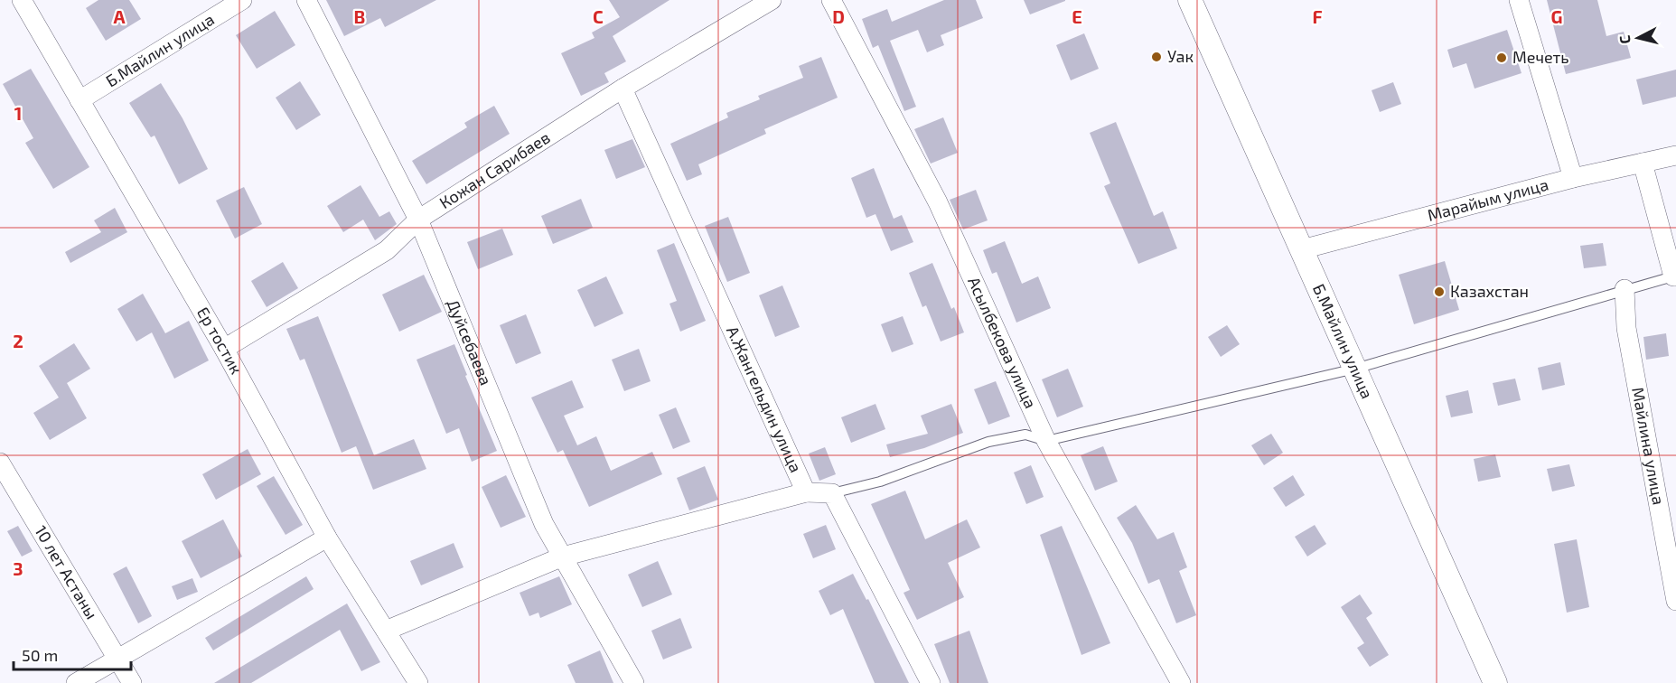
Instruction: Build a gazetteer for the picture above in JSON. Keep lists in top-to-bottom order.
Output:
{
  "streets": {
    "street": [
      "Б.Майлин улица",
      "Кожан Сарибаев",
      "Марайым улица",
      "Ер тостик",
      "Дуйсебаева",
      "Асылбекова улица",
      "А.Жангельдин улица",
      "Майлина улица",
      "10 лет Астаны"
    ]
  },
  "crossings": [
    ["Б.Майлин улица", "Марайым улица"],
    ["Б.Майлин улица", "Ер тостик"],
    ["Кожан Сарибаев", "Ер тостик"],
    ["Кожан Сарибаев", "Дуйсебаева"],
    ["Кожан Сарибаев", "А.Жангельдин улица"]
  ],
  "places": ["Уак", "Мечеть", "Казахстан"],
  "scale_bar": "50 m",
  "north": "left",
  "grid": {
    "columns": [
      "A",
      "B",
      "C",
      "D",
      "E",
      "F",
      "G"
    ],
    "rows": ["1", "2", "3"]
  }
}
